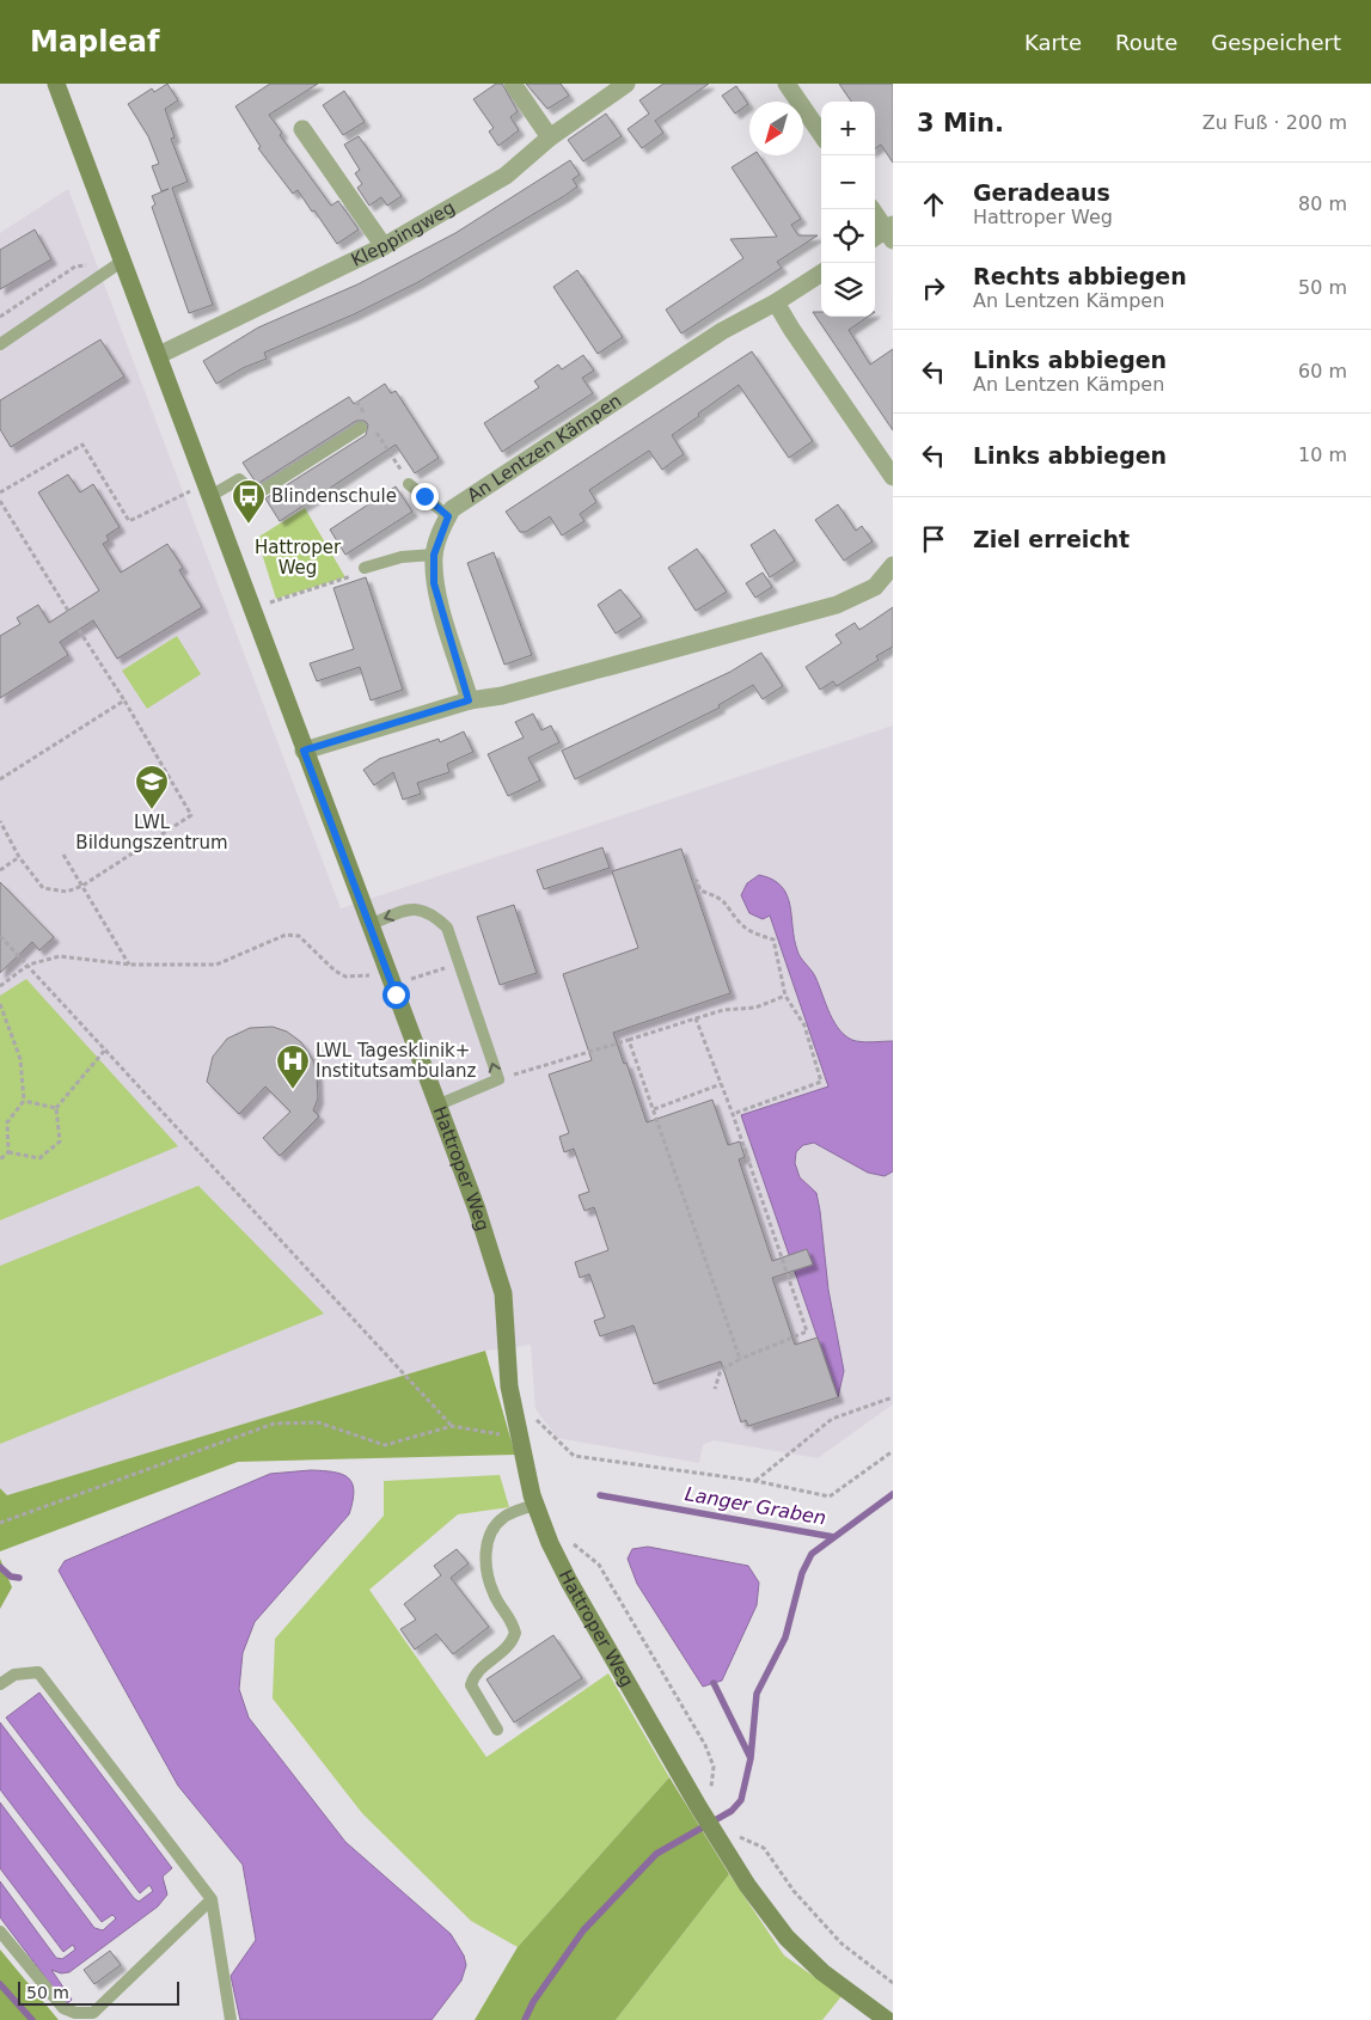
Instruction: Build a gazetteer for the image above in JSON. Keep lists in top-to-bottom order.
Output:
{
  "streets": {
    "main road": ["Hattroper Weg"],
    "street": ["Kleppingweg", "An Lentzen Kämpen"]
  },
  "crossings": [
    ["Kleppingweg", "Hattroper Weg"]
  ],
  "water": ["Langer Graben"],
  "parks": ["Hattroper Weg"],
  "places": {
    "bus stop": ["Blindenschule"],
    "school or university": ["LWL Bildungszentrum"],
    "hospital": ["LWL Tagesklinik+ Institutsambulanz"]
  },
  "scale_bar": "50 m",
  "north": "bottom left",
  "page": {
    "header": "Mapleaf",
    "nav": ["Karte", "Route", "Gespeichert"],
    "heading": ["3 Min.", "Zu Fuß · 200 m"],
    "map_buttons": ["+", "−"],
    "list": [
      ["Geradeaus", "Hattroper Weg", "80 m"],
      ["Rechts abbiegen", "An Lentzen Kämpen", "50 m"],
      ["Links abbiegen", "An Lentzen Kämpen", "60 m"],
      ["Links abbiegen", "10 m"],
      "Ziel erreicht"
    ],
    "scale": "50 m"
  }
}
